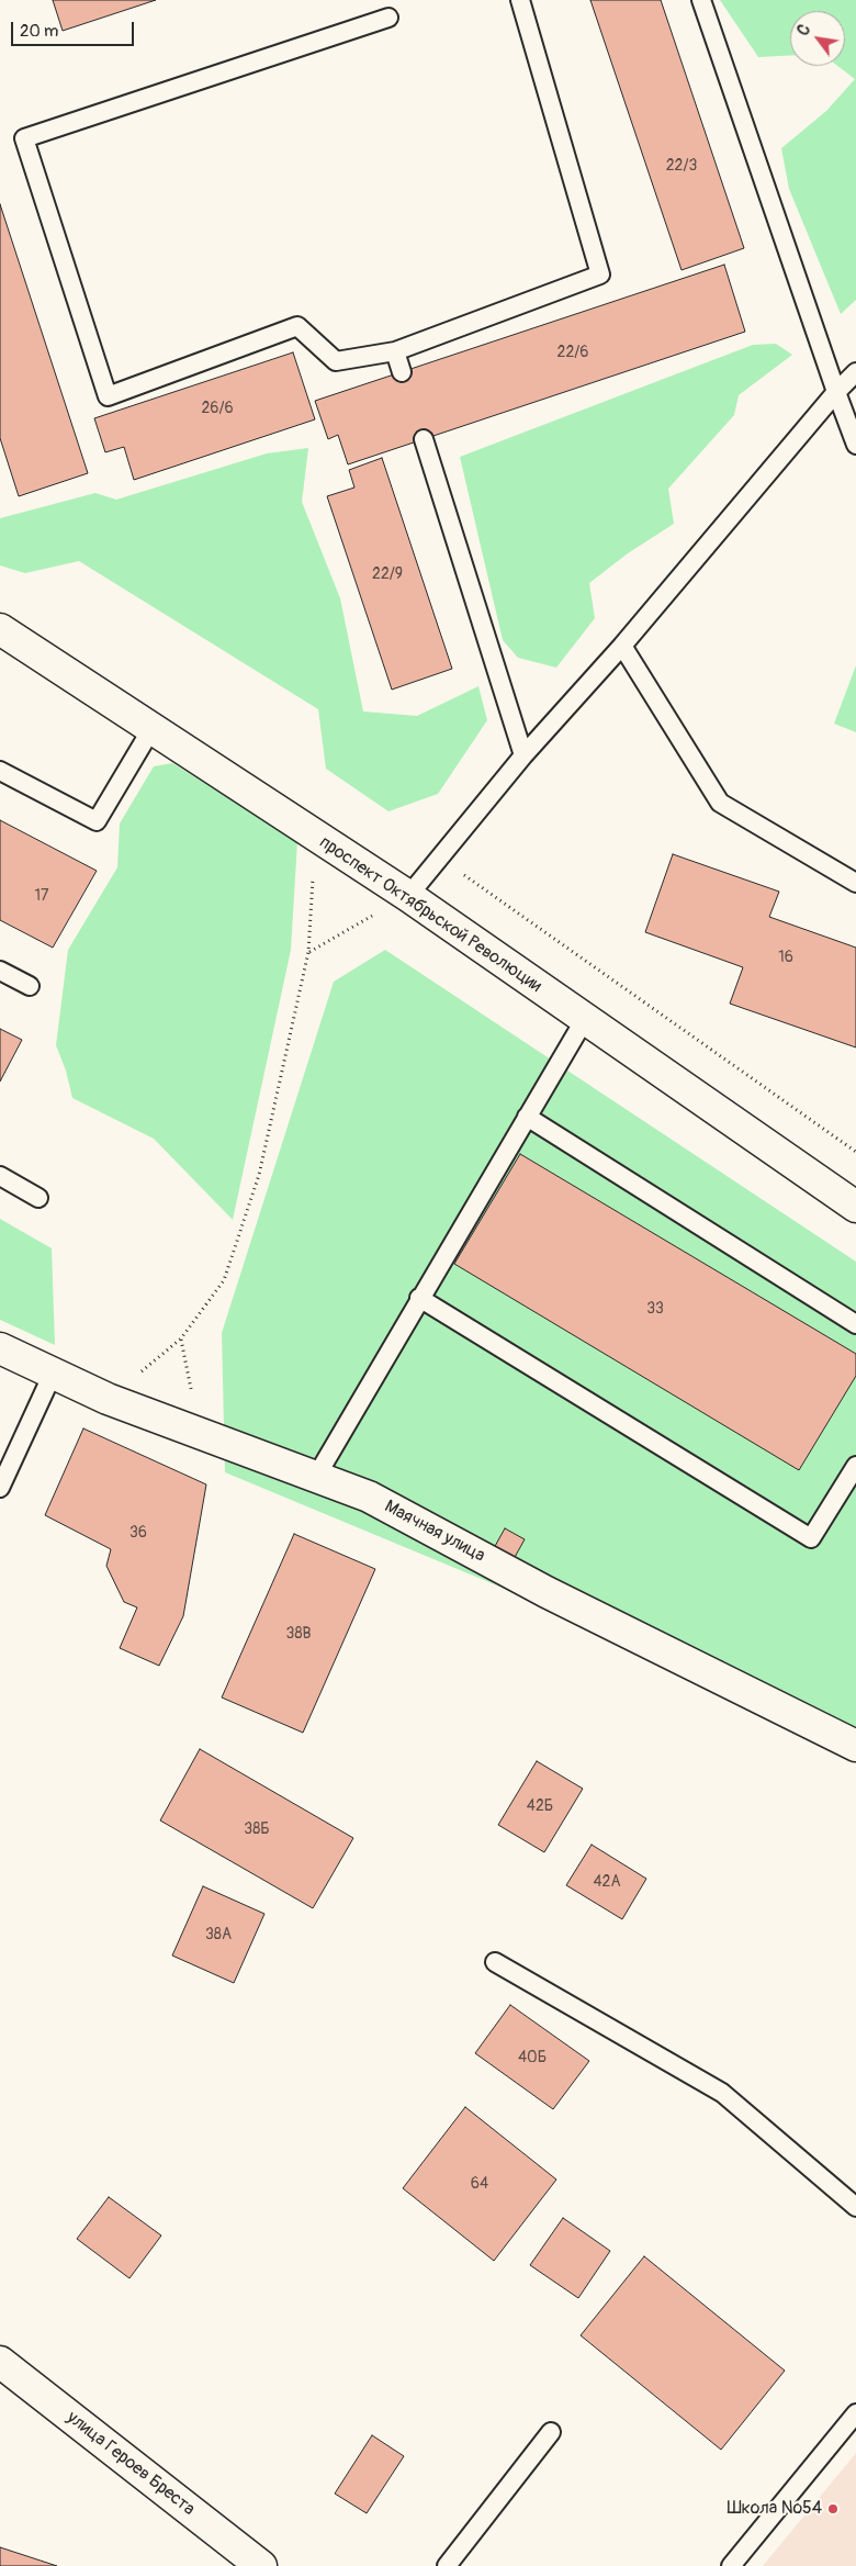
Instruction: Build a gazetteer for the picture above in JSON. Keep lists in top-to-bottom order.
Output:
{
  "streets": {
    "street": ["проспект Октябрьской Революции", "Маячная улица", "улица Героев Бреста"]
  },
  "places": ["Школа №54"],
  "house_numbers": [
    "22/3",
    "22/6",
    "26/6",
    "22/9",
    "17",
    "16",
    "33",
    "36",
    "38В",
    "42Б",
    "38Б",
    "42А",
    "38А",
    "40Б",
    "64"
  ],
  "scale_bar": "20 m",
  "north": "top left"
}
